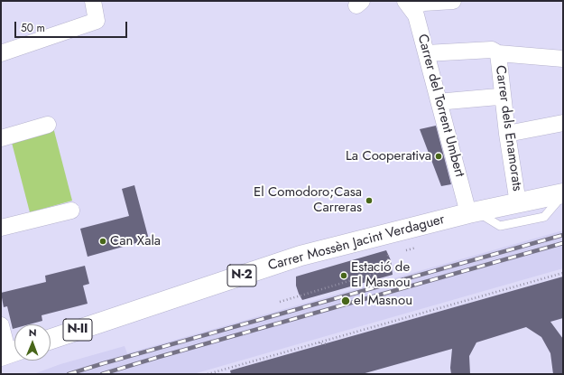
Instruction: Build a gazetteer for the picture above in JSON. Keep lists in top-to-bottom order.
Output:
{
  "streets": {
    "main road": ["Carrer Mossèn Jacint Verdaguer", "N-2", "N-II"],
    "street": ["Carrer del Torrent Umbert", "Carrer dels Enamorats"]
  },
  "crossings": [
    ["Carrer del Torrent Umbert", "Carrer Mossèn Jacint Verdaguer"],
    ["Carrer dels Enamorats", "Carrer Mossèn Jacint Verdaguer"],
    ["Carrer Mossèn Jacint Verdaguer", "N-II"]
  ],
  "places": [
    "La Cooperativa",
    "El Comodoro;Casa Carreras",
    "Can Xala",
    "Estació de El Masnou",
    "el Masnou"
  ],
  "scale_bar": "50 m",
  "north": "top"
}
